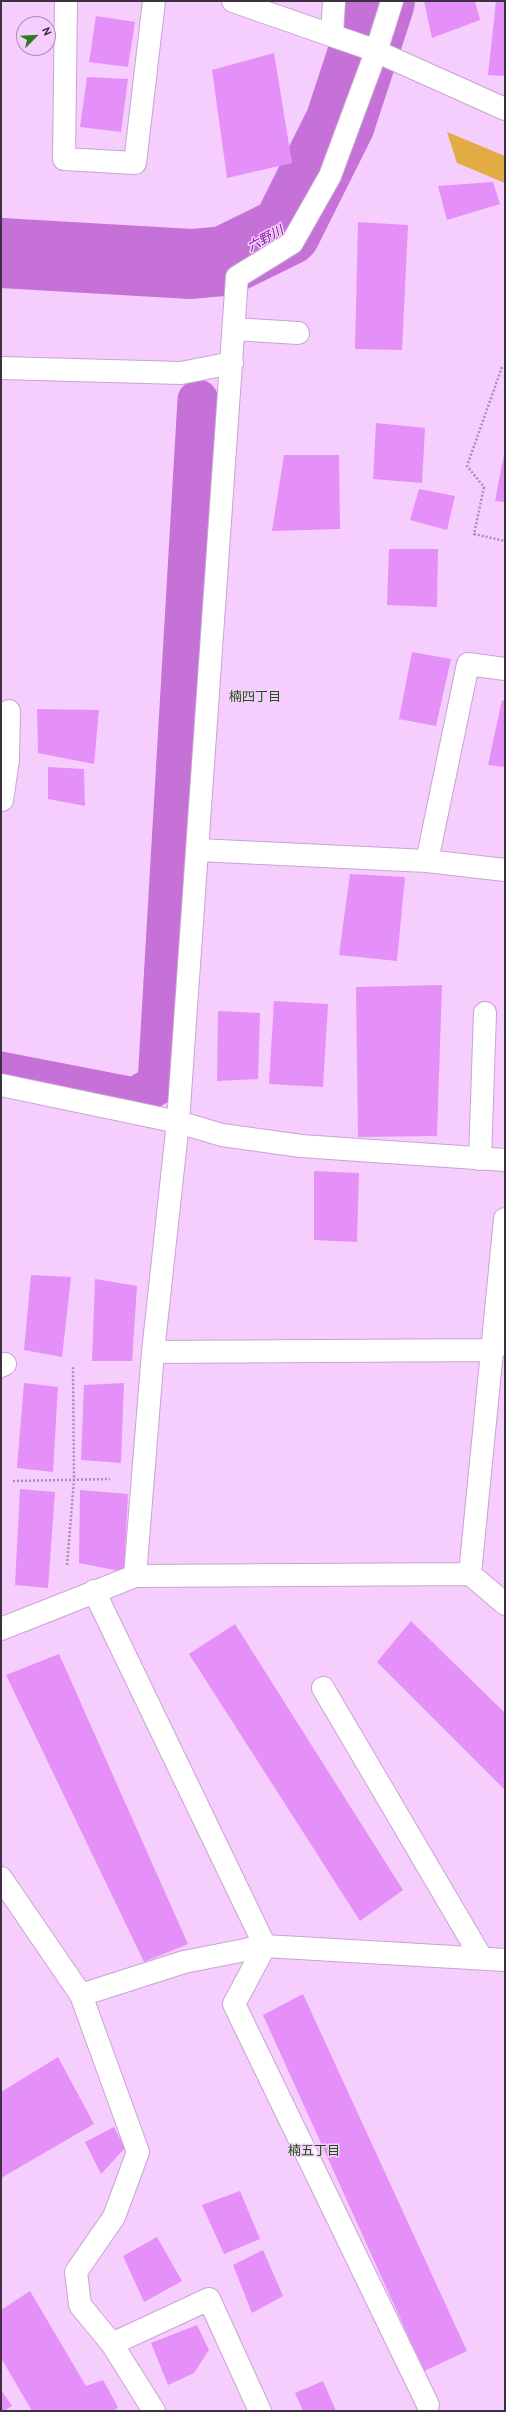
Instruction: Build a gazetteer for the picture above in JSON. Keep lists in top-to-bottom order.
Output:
{
  "districts": ["楠四丁目", "楠五丁目"],
  "water": ["六野川"],
  "north": "top right"
}
